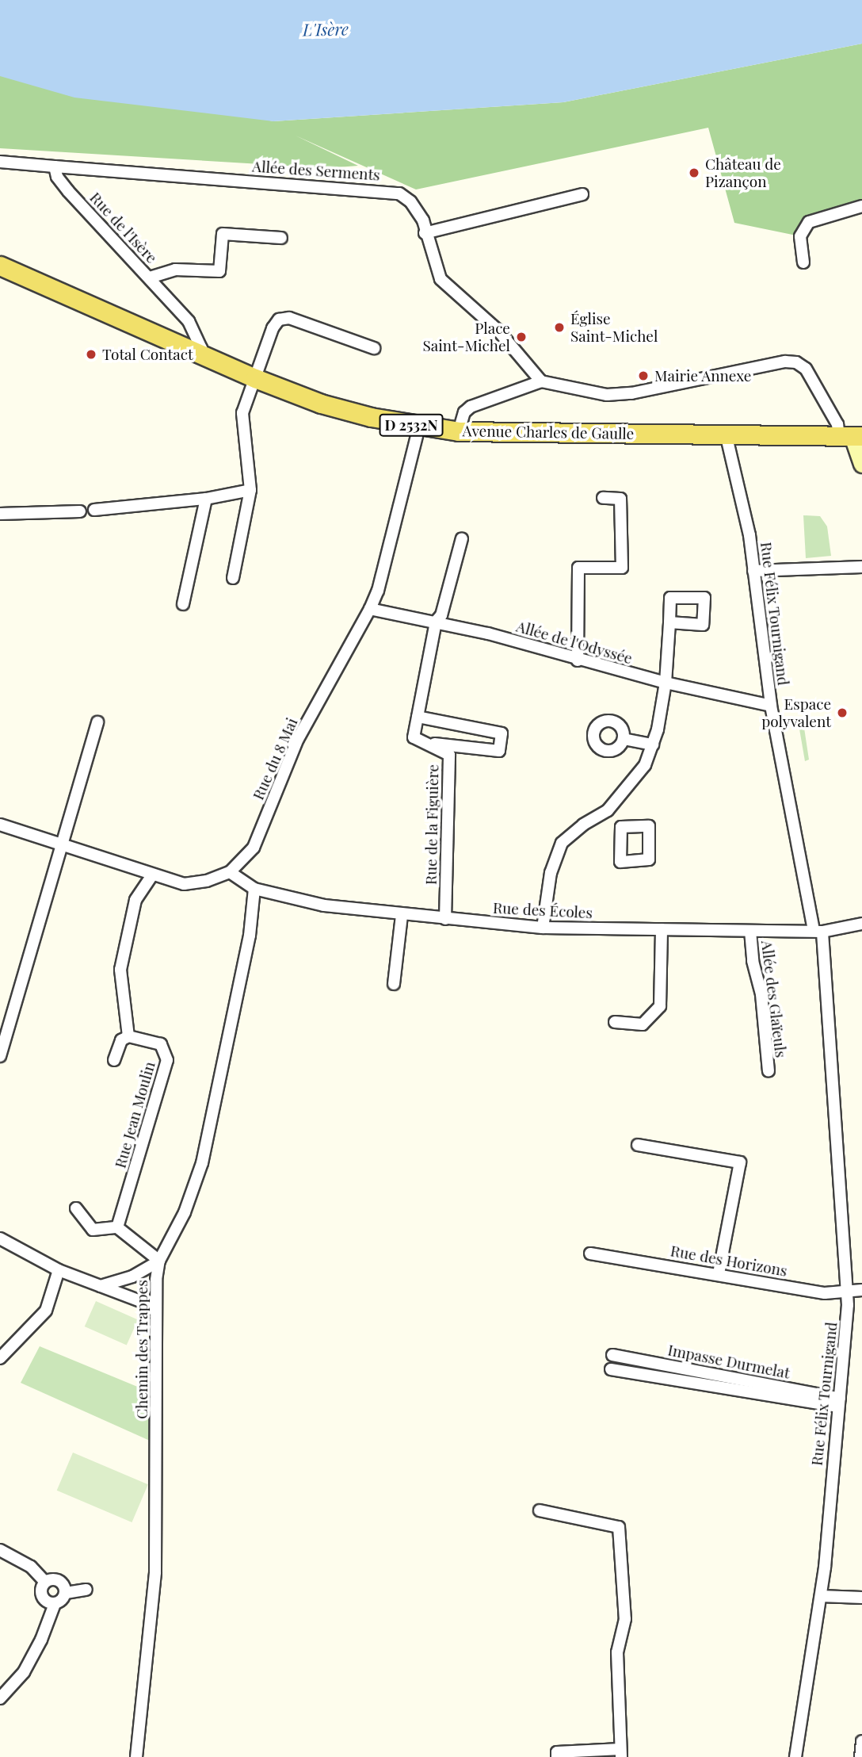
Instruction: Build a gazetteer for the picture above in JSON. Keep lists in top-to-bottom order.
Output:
{
  "streets": {
    "main road": ["D 2532N", "Avenue Charles de Gaulle"],
    "street": [
      "Allée des Serments",
      "Rue de l'Isère",
      "Rue Félix Tournigand",
      "Allée de l'Odyssée",
      "Rue du 8 Mai",
      "Rue de la Figuière",
      "Rue des Écoles",
      "Allée des Glaïeuls",
      "Rue Jean Moulin",
      "Rue des Horizons",
      "Chemin des Trappes",
      "Impasse Durmelat"
    ]
  },
  "crossings": [
    ["Allée des Serments", "Rue de l'Isère"],
    ["Rue de l'Isère", "Avenue Charles de Gaulle"],
    ["Avenue Charles de Gaulle", "Rue Félix Tournigand"],
    ["Avenue Charles de Gaulle", "Rue du 8 Mai"],
    ["Rue Félix Tournigand", "Allée de l'Odyssée"],
    ["Rue Félix Tournigand", "Rue des Écoles"],
    ["Rue Félix Tournigand", "Rue des Horizons"],
    ["Rue Félix Tournigand", "Impasse Durmelat"],
    ["Allée de l'Odyssée", "Rue du 8 Mai"],
    ["Allée de l'Odyssée", "Rue de la Figuière"],
    ["Rue du 8 Mai", "Rue des Écoles"],
    ["Rue de la Figuière", "Rue des Écoles"],
    ["Rue des Écoles", "Allée des Glaïeuls"],
    ["Rue des Écoles", "Chemin des Trappes"]
  ],
  "water": ["L'Isère"],
  "places": [
    "Château de Pizançon",
    "Église Saint-Michel",
    "Place Saint-Michel",
    "Total Contact",
    "Mairie Annexe",
    "Espace polyvalent"
  ]
}
